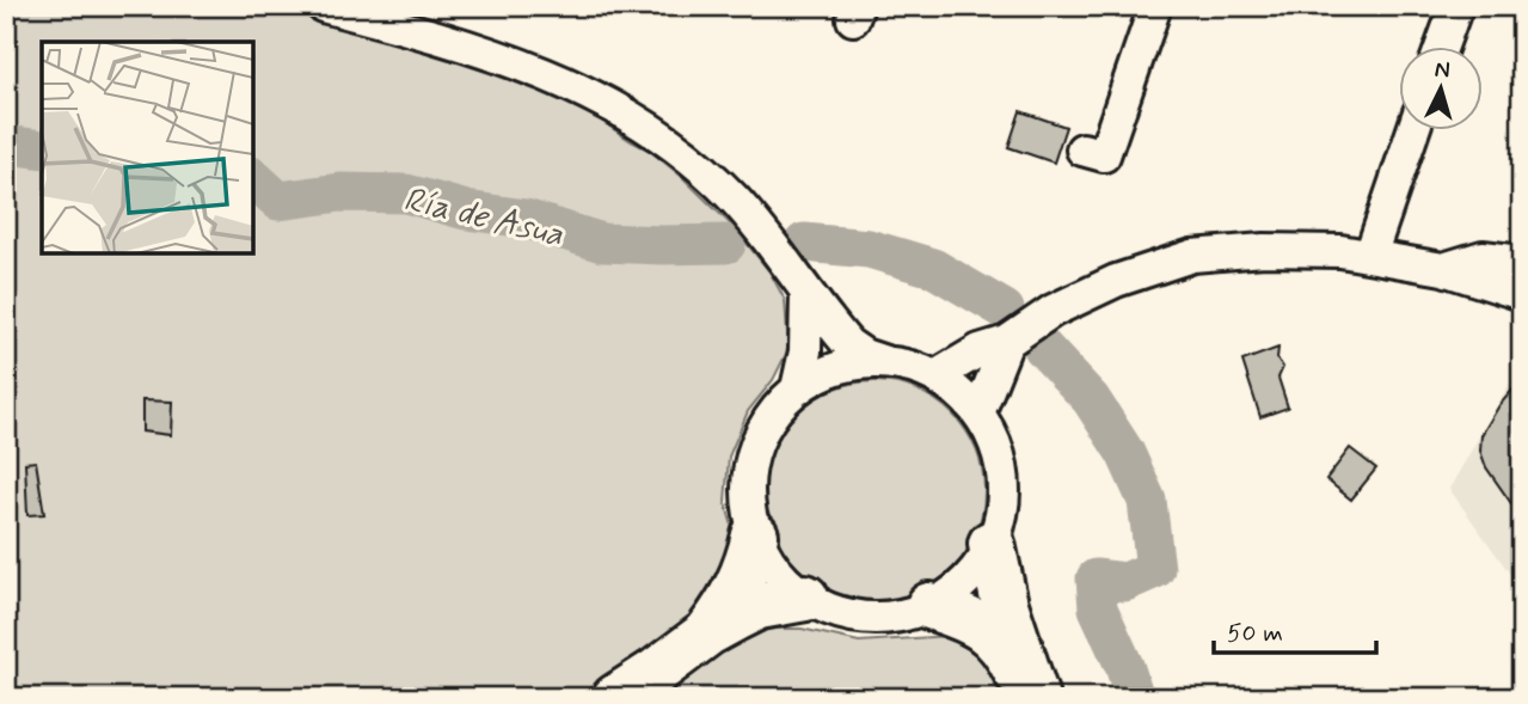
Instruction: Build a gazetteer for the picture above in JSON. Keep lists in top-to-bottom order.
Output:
{
  "water": ["Ría de Asua"],
  "scale_bar": "50 m",
  "north": "top"
}
